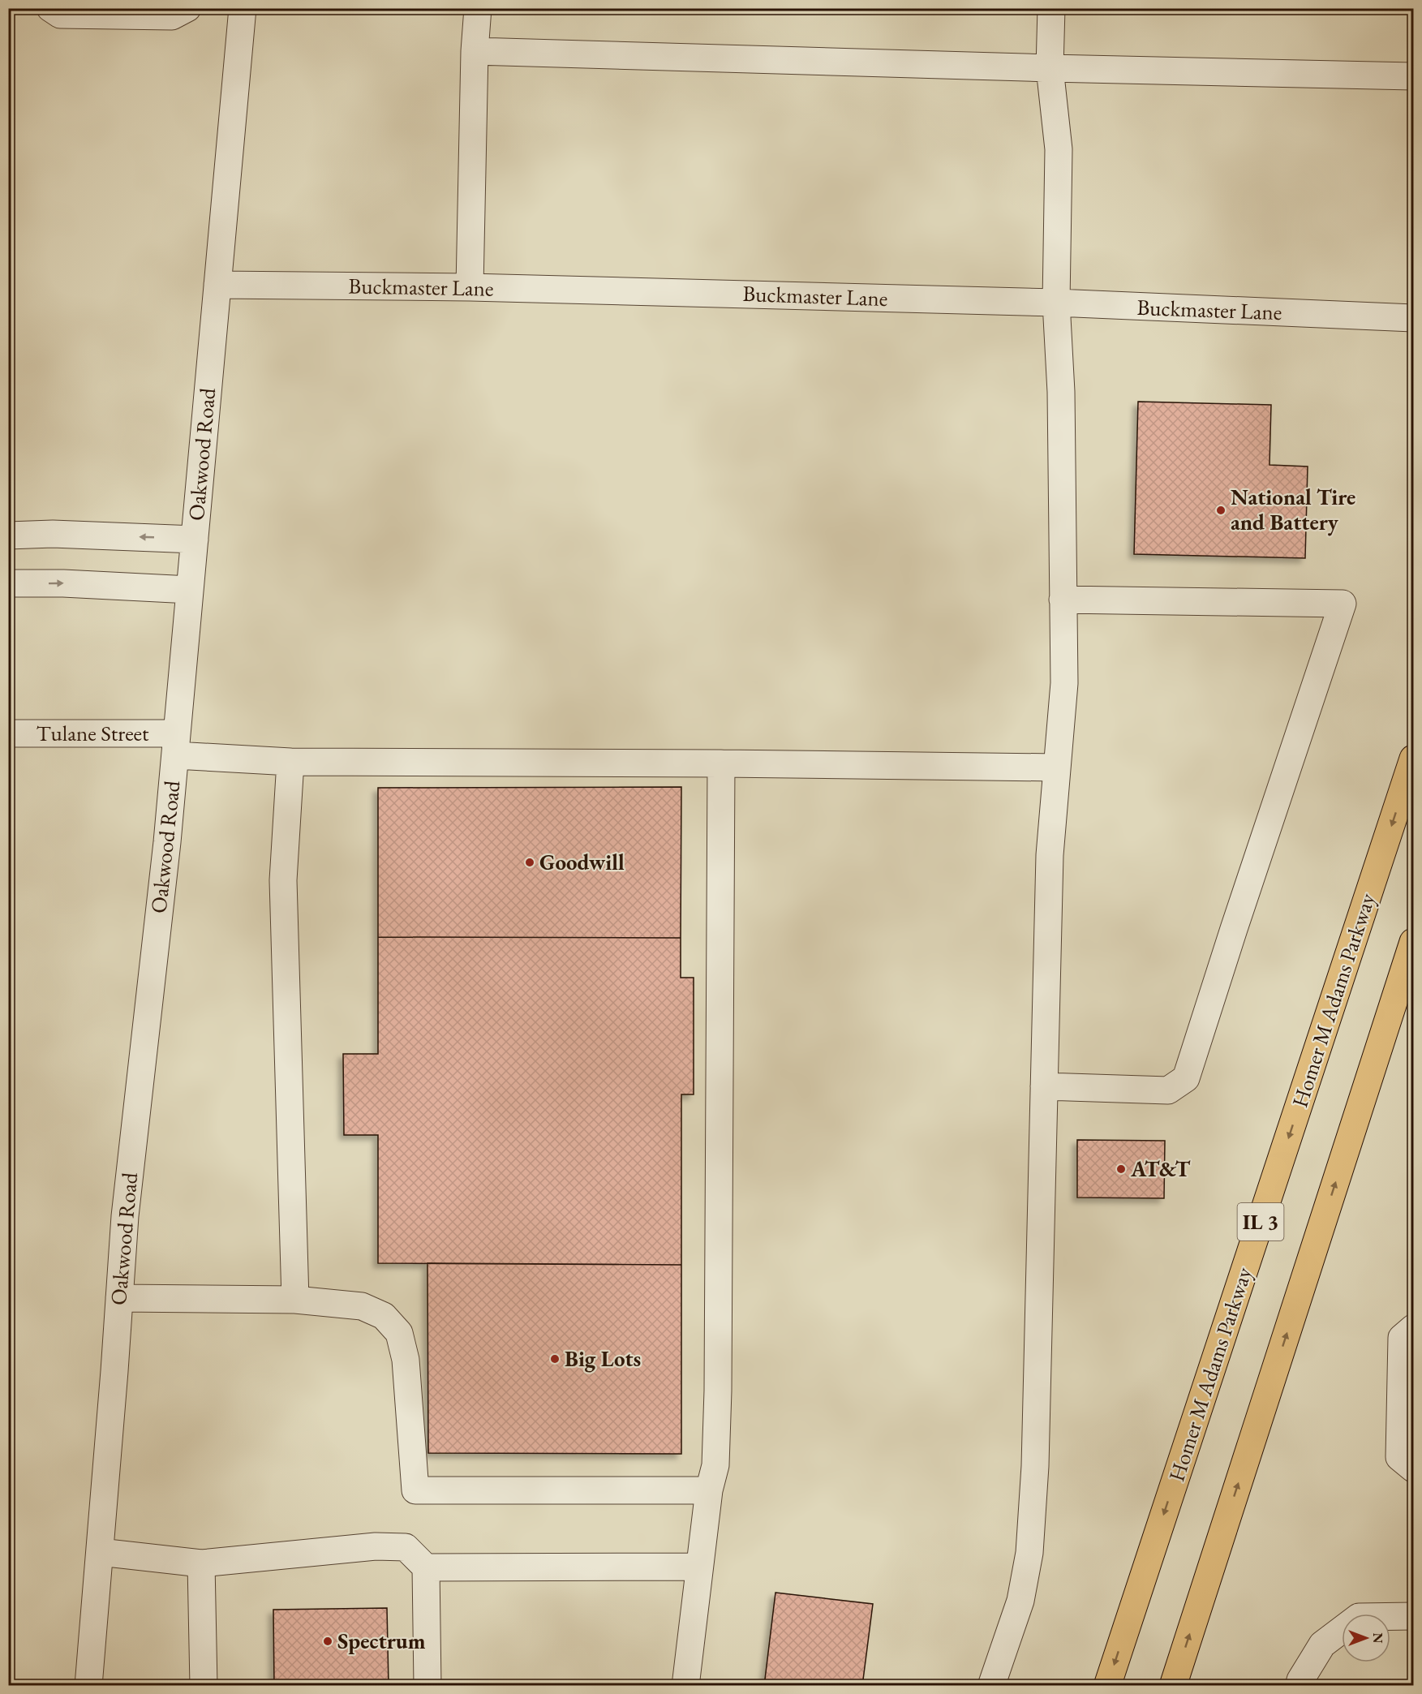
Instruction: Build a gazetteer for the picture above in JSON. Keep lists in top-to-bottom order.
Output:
{
  "streets": {
    "main road": ["Homer M Adams Parkway", "IL 3"],
    "street": ["Buckmaster Lane", "Oakwood Road", "Tulane Street"]
  },
  "crossings": [
    ["Buckmaster Lane", "Oakwood Road"],
    ["Oakwood Road", "Tulane Street"]
  ],
  "places": [
    "National Tire and Battery",
    "Goodwill",
    "AT&T",
    "Big Lots",
    "Spectrum"
  ],
  "north": "right"
}
